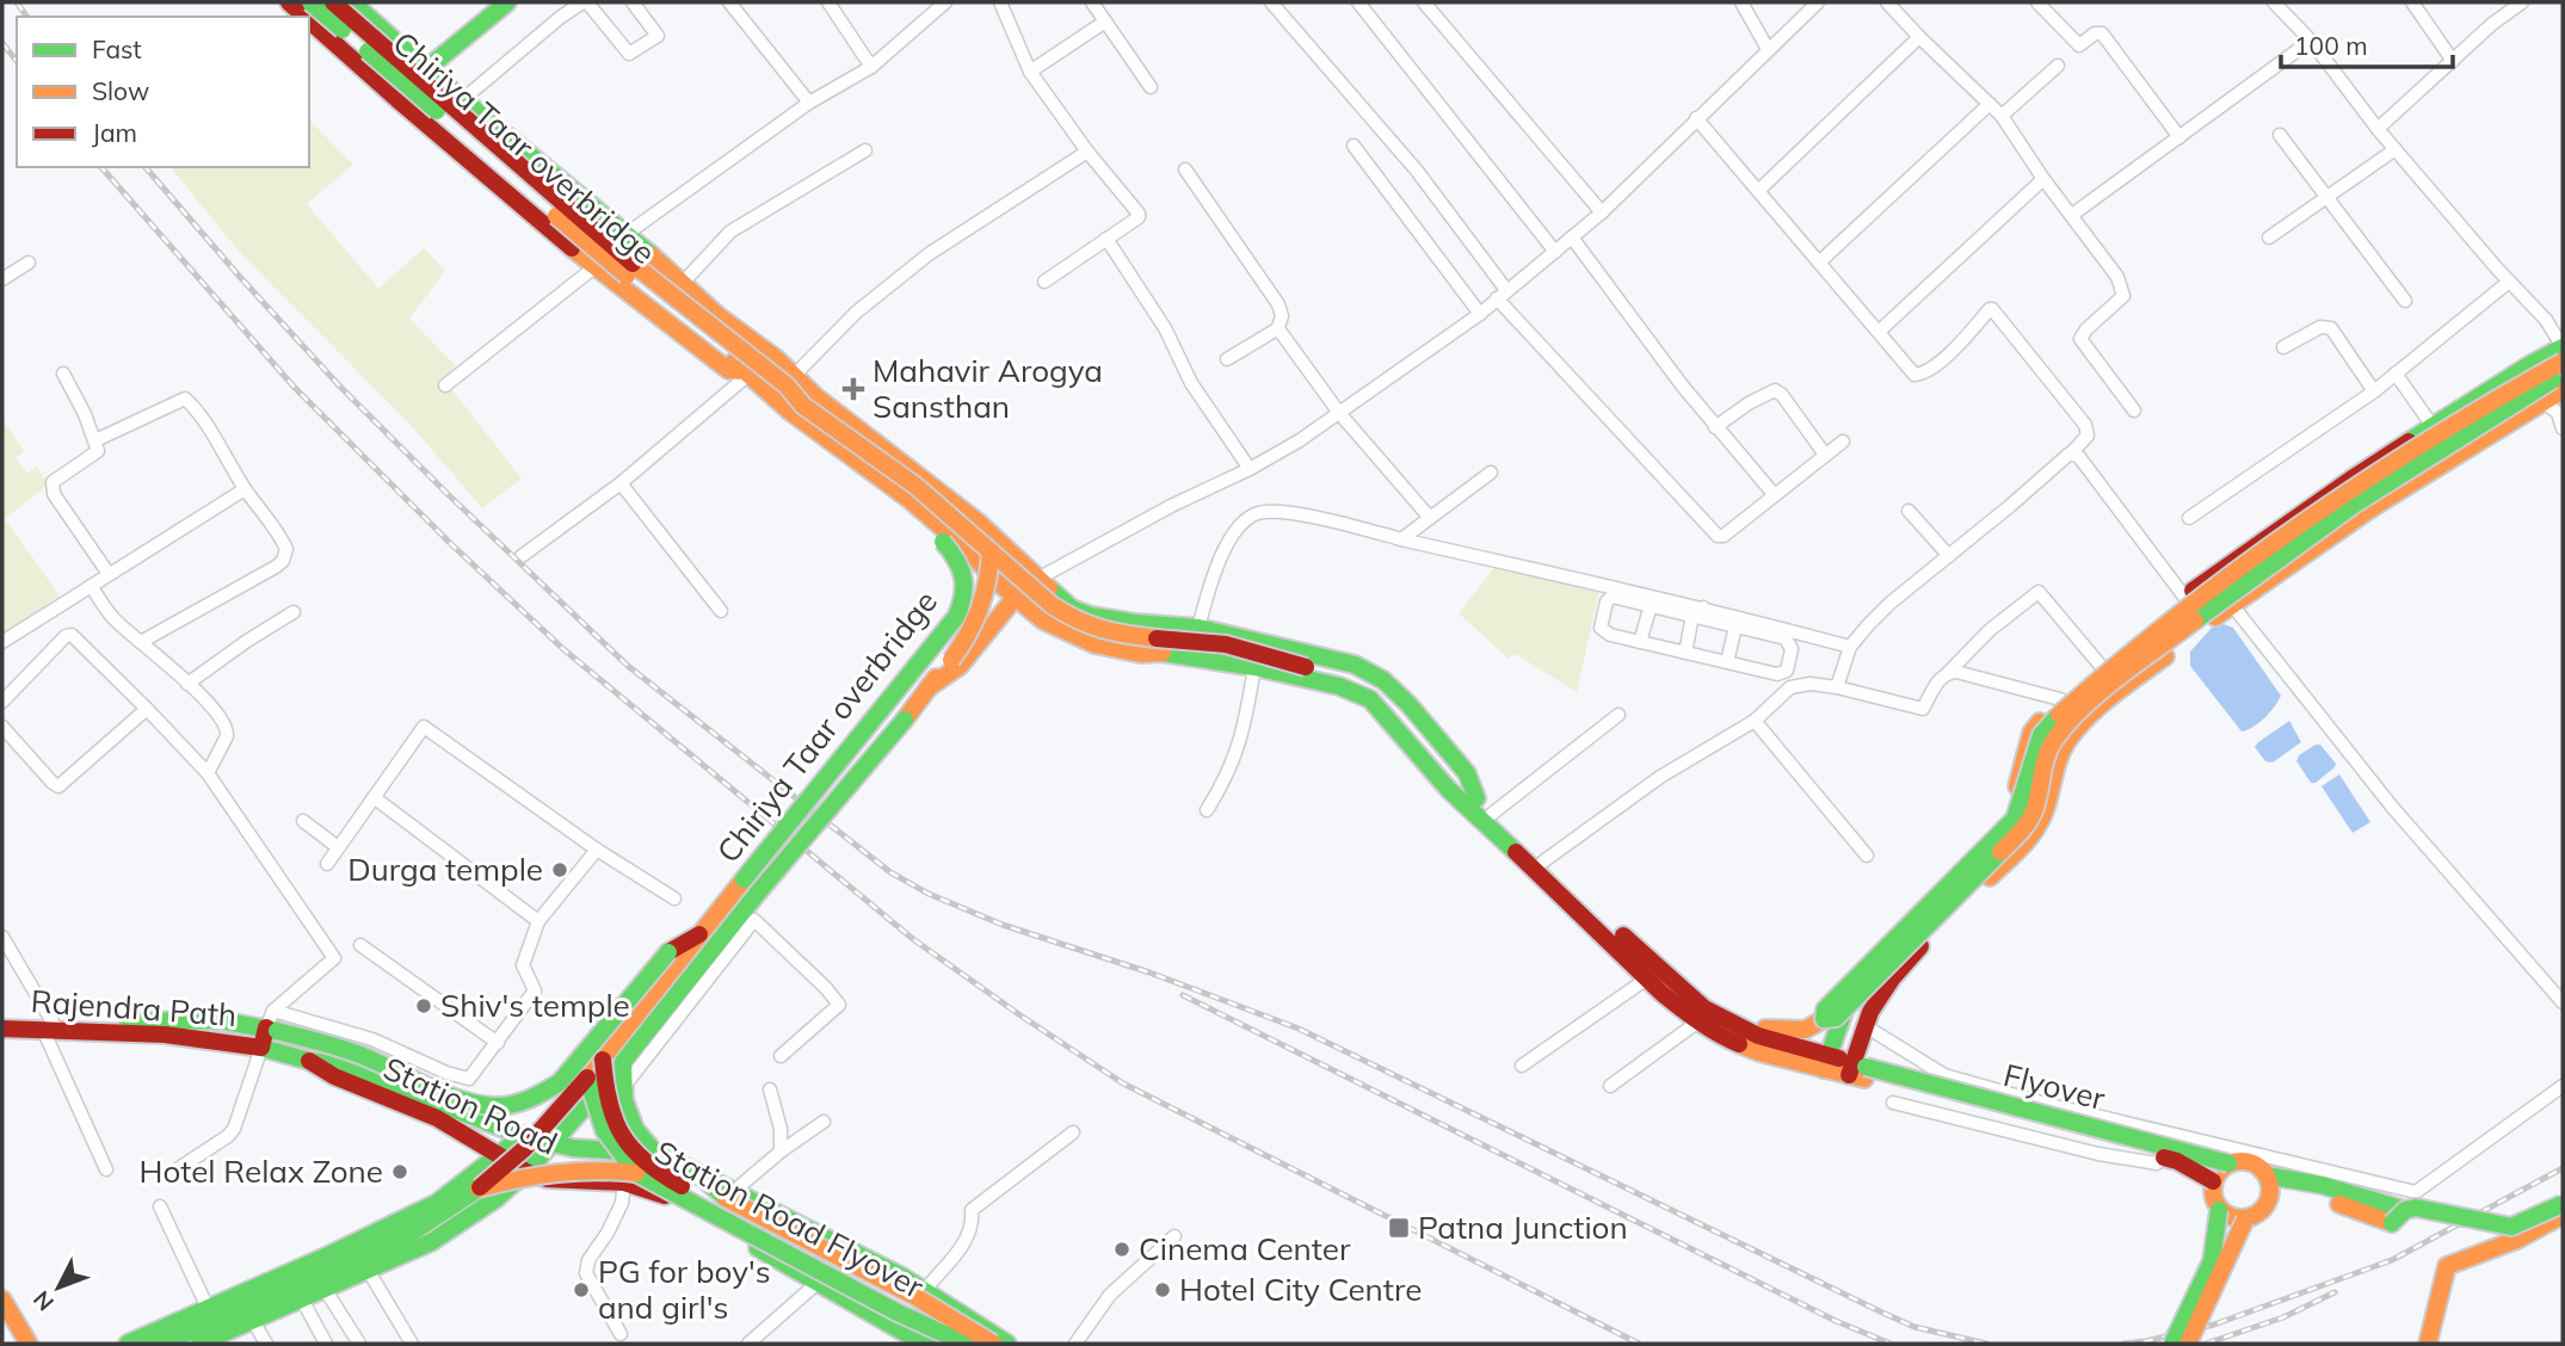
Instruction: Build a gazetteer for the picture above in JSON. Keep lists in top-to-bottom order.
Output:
{
  "streets": {
    "main road": [
      "Chiriya Taar overbridge",
      "Rajendra Path",
      "Flyover",
      "Station Road",
      "Station Road Flyover"
    ]
  },
  "crossings": [
    ["Chiriya Taar overbridge", "Station Road"],
    ["Chiriya Taar overbridge", "Station Road Flyover"],
    ["Rajendra Path", "Station Road"],
    ["Station Road", "Station Road Flyover"]
  ],
  "places": {
    "health": ["Mahavir Arogya Sansthan"],
    "other": [
      "Durga temple",
      "Shiv's temple",
      "Hotel Relax Zone",
      "Cinema Center",
      "PG for boy's and girl's",
      "Hotel City Centre"
    ],
    "transit": ["Patna Junction"]
  },
  "legend": ["Fast", "Slow", "Jam"],
  "scale_bar": "100 m",
  "north": "bottom left"
}
